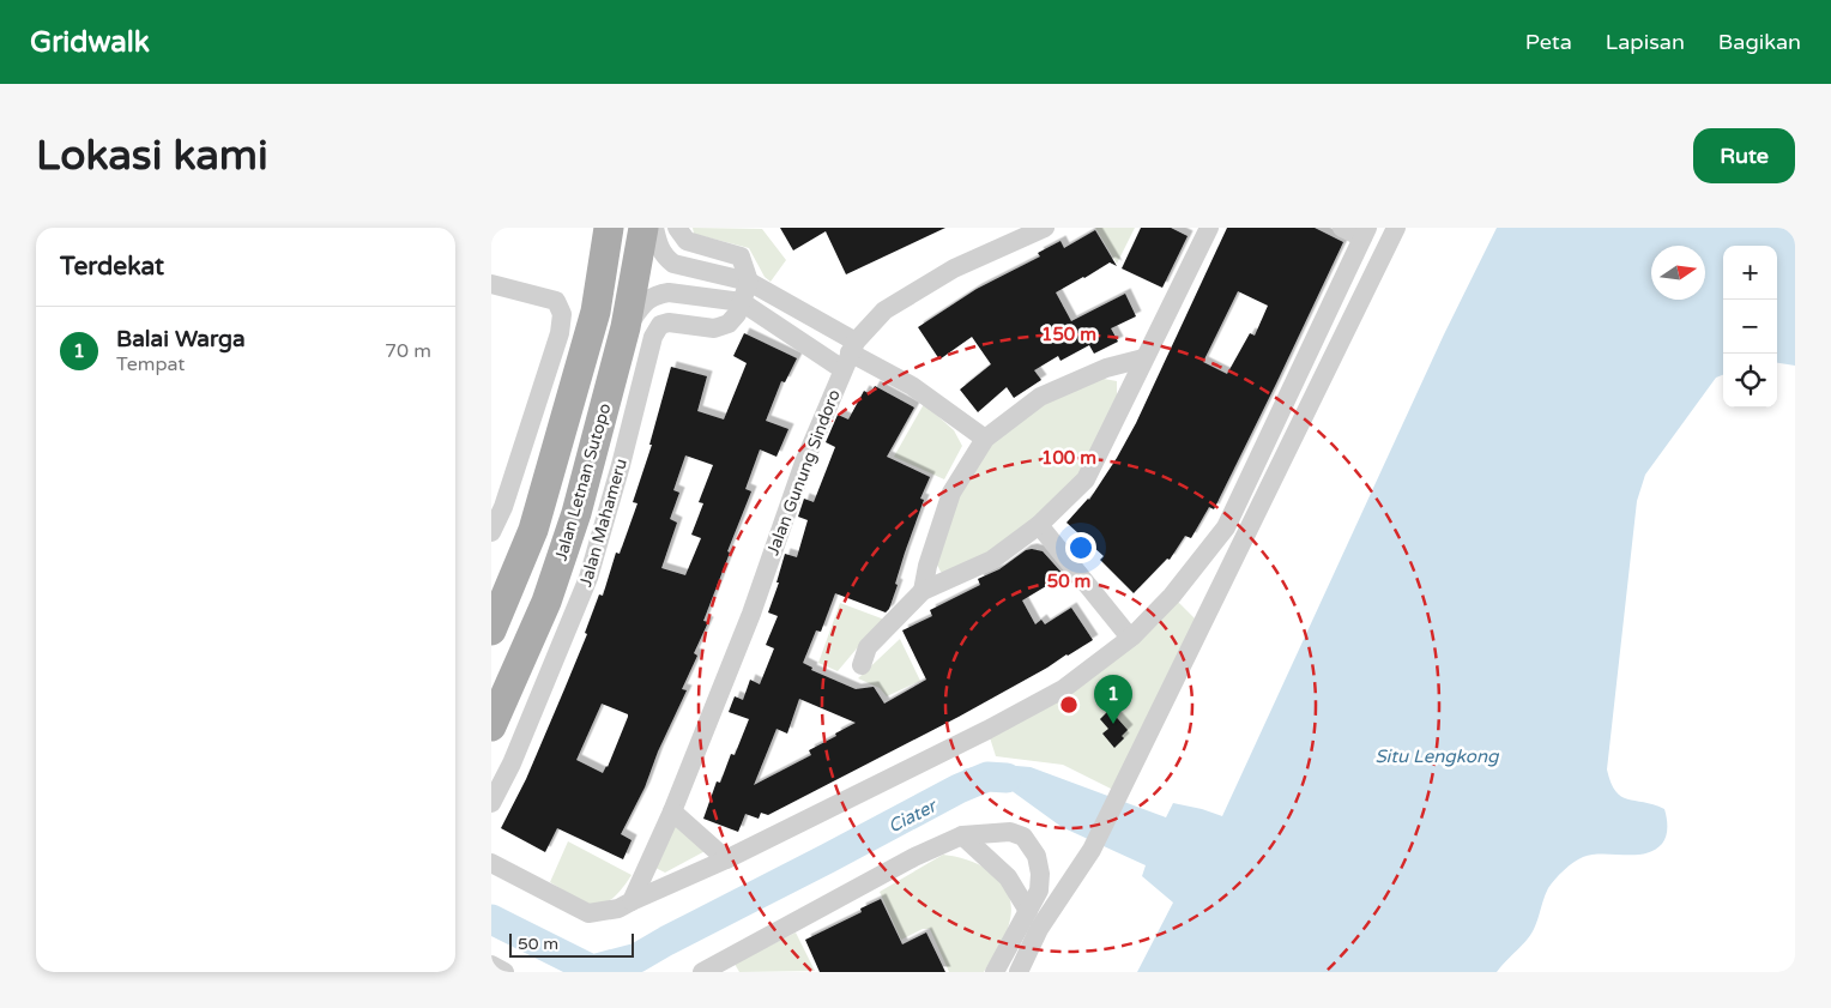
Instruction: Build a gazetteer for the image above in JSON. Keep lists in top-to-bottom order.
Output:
{
  "streets": {
    "main road": ["Jalan Letnan Sutopo"],
    "street": ["Jalan Gunung Sindoro", "Jalan Mahameru"]
  },
  "water": ["Situ Lengkong", "Ciater"],
  "scale_bar": "50 m",
  "north": "right",
  "page": {
    "header": "Gridwalk",
    "nav": ["Peta", "Lapisan", "Bagikan"],
    "buttons": "Rute",
    "title": "Lokasi kami",
    "heading": "Terdekat",
    "map_buttons": ["+", "−"],
    "list": [
      {
        "mark": "1",
        "name": "Balai Warga",
        "note": "Tempat",
        "value": "70 m"
      }
    ],
    "pins": "1",
    "scale": "50 m"
  },
  "rings": ["150 m", "100 m", "50 m"]
}
